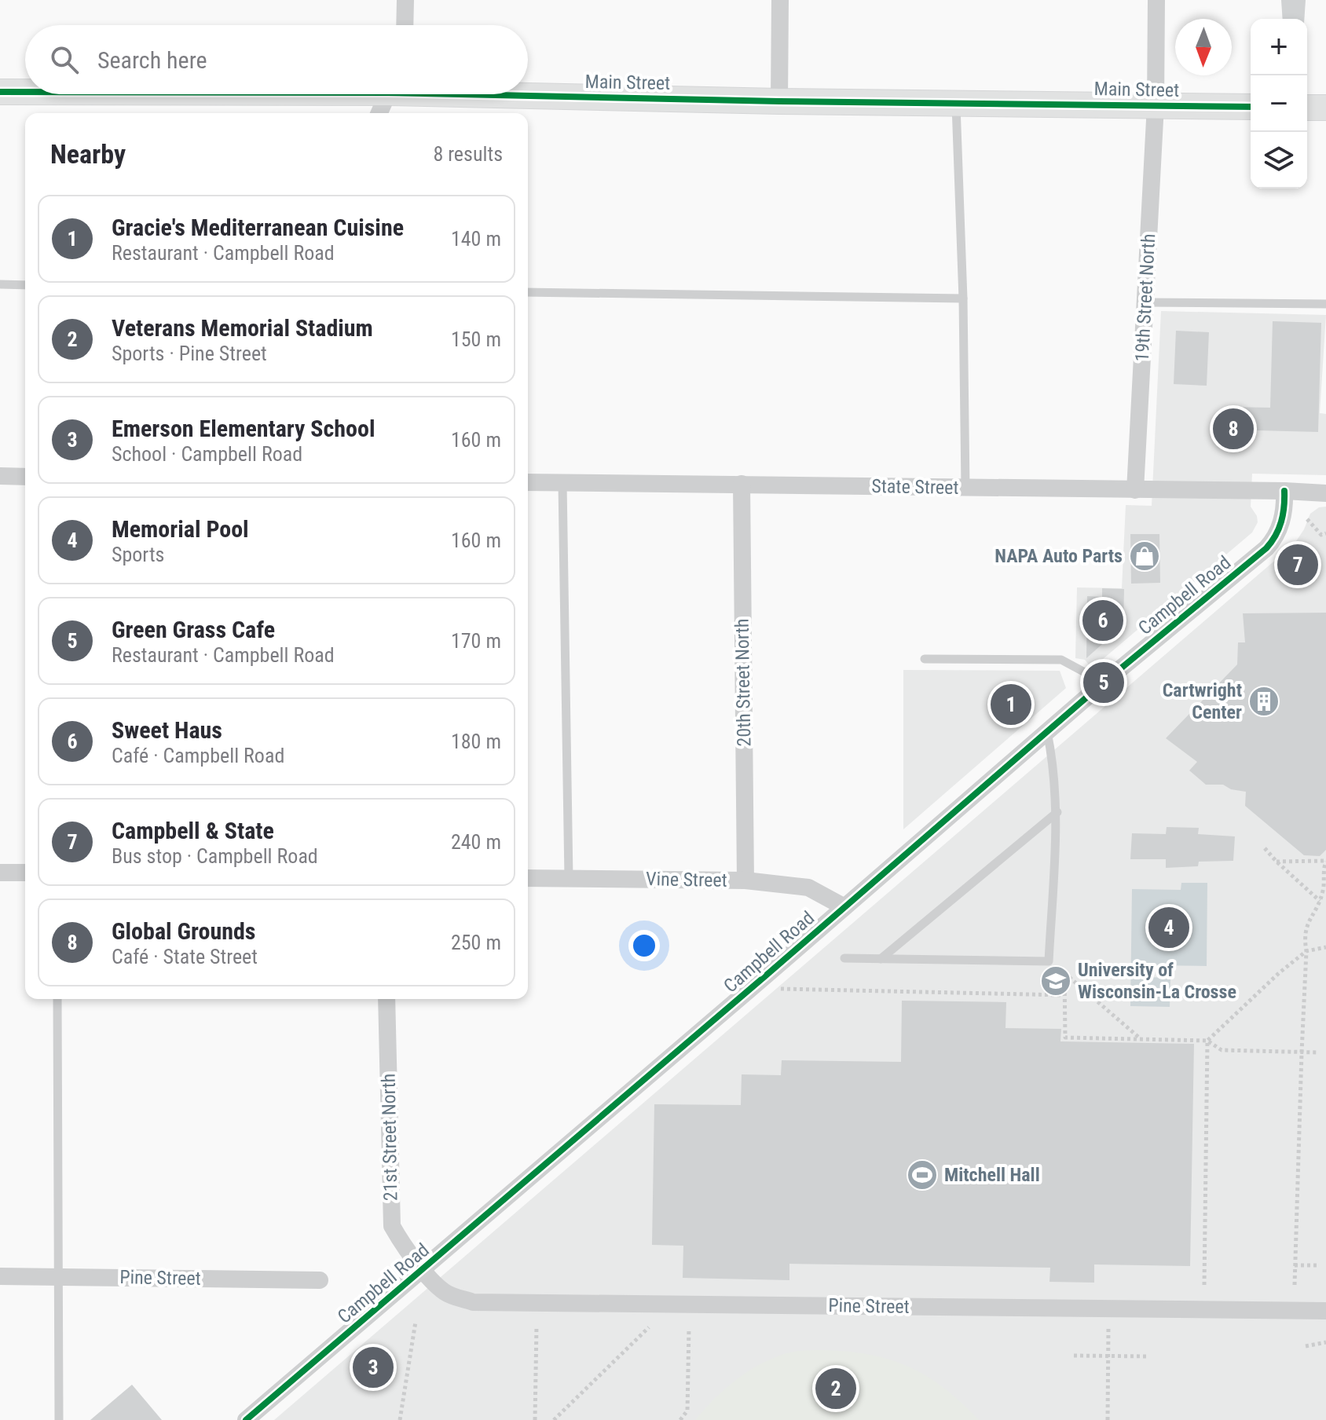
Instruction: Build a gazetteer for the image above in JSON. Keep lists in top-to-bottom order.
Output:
{
  "streets": {
    "street": [
      "Main Street",
      "19th Street North",
      "State Street",
      "Campbell Road",
      "20th Street North",
      "Vine Street",
      "21st Street North",
      "Pine Street"
    ]
  },
  "crossings": [
    ["Main Street", "19th Street North"],
    ["19th Street North", "State Street"],
    ["State Street", "Campbell Road"],
    ["State Street", "20th Street North"],
    ["Campbell Road", "Vine Street"],
    ["Campbell Road", "21st Street North"],
    ["Campbell Road", "Pine Street"],
    ["20th Street North", "Vine Street"],
    ["21st Street North", "Pine Street"]
  ],
  "places": {
    "shop": ["NAPA Auto Parts"],
    "building": ["Cartwright Center"],
    "school or university": ["University of Wisconsin-La Crosse"],
    "sports": ["Mitchell Hall"]
  },
  "north": "bottom",
  "page": {
    "map_buttons": ["+", "−"],
    "search": "Search here",
    "heading": ["Nearby", "8 results"],
    "list": [
      {
        "mark": "1",
        "name": "Gracie's Mediterranean Cuisine",
        "note": "Restaurant · Campbell Road",
        "value": "140 m"
      },
      {
        "mark": "2",
        "name": "Veterans Memorial Stadium",
        "note": "Sports · Pine Street",
        "value": "150 m"
      },
      {
        "mark": "3",
        "name": "Emerson Elementary School",
        "note": "School · Campbell Road",
        "value": "160 m"
      },
      {
        "mark": "4",
        "name": "Memorial Pool",
        "note": "Sports",
        "value": "160 m"
      },
      {
        "mark": "5",
        "name": "Green Grass Cafe",
        "note": "Restaurant · Campbell Road",
        "value": "170 m"
      },
      {
        "mark": "6",
        "name": "Sweet Haus",
        "note": "Café · Campbell Road",
        "value": "180 m"
      },
      {
        "mark": "7",
        "name": "Campbell & State",
        "note": "Bus stop · Campbell Road",
        "value": "240 m"
      },
      {
        "mark": "8",
        "name": "Global Grounds",
        "note": "Café · State Street",
        "value": "250 m"
      }
    ],
    "pins": [
      "8",
      "7",
      "6",
      "5",
      "1",
      "4",
      "3",
      "2"
    ]
  }
}
